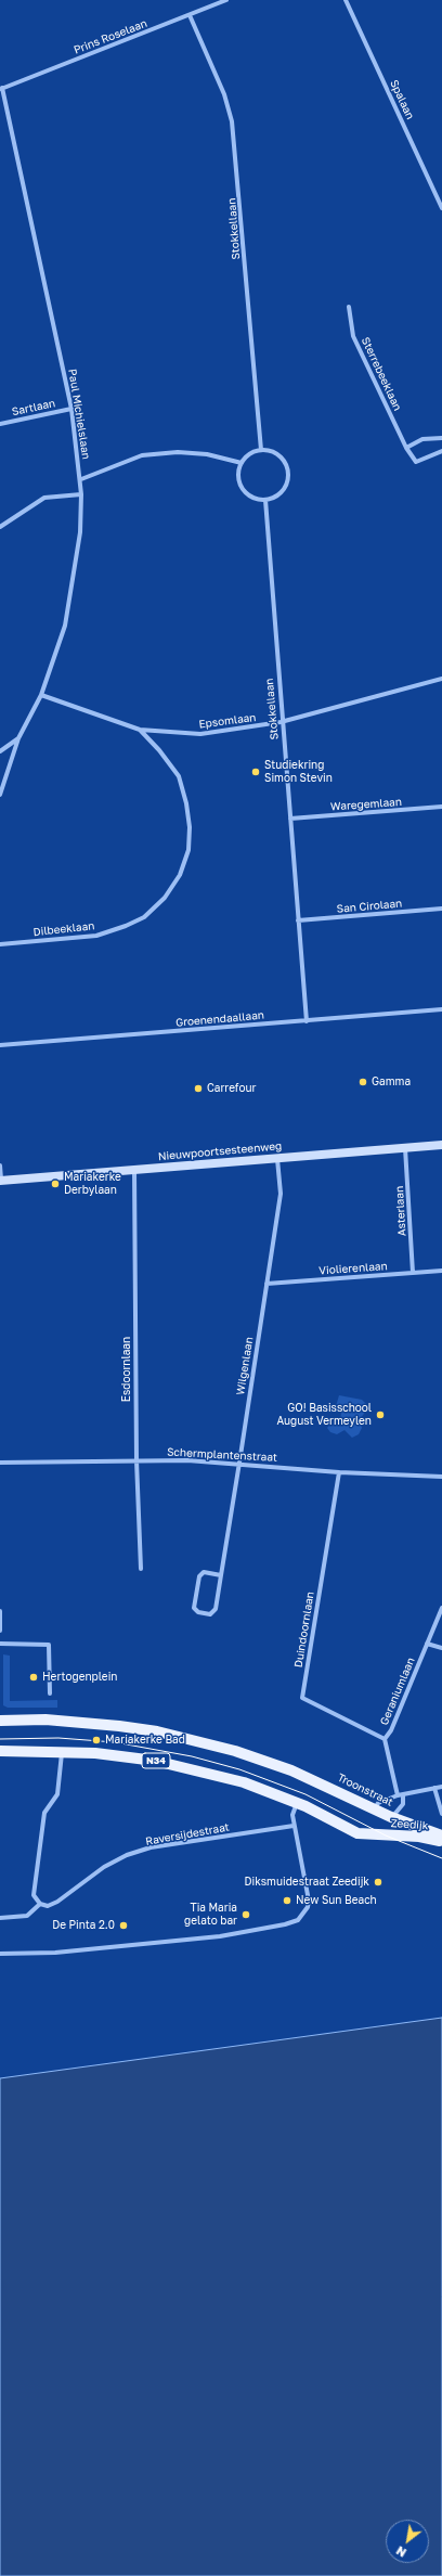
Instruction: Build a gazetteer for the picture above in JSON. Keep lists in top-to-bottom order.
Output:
{
  "streets": {
    "main road": [
      "Nieuwpoortsesteenweg",
      "N34",
      "Troonstraat",
      "Zeedijk"
    ],
    "street": [
      "Prins Roselaan",
      "Spalaan",
      "Stokkellaan",
      "Sterrebeeklaan",
      "Sartlaan",
      "Paul Michielslaan",
      "Epsomlaan",
      "Waregemlaan",
      "San Cirolaan",
      "Dilbeeklaan",
      "Groenendaallaan",
      "Asterlaan",
      "Violierenlaan",
      "Wilgenlaan",
      "Esdoornlaan",
      "Schermplantenstraat",
      "Duindoornlaan",
      "Geraniumlaan",
      "Raversijdestraat"
    ]
  },
  "crossings": [
    ["Prins Roselaan", "Stokkellaan"],
    ["Prins Roselaan", "Paul Michielslaan"],
    ["Stokkellaan", "Epsomlaan"],
    ["Stokkellaan", "Waregemlaan"],
    ["Stokkellaan", "San Cirolaan"],
    ["Stokkellaan", "Groenendaallaan"],
    ["Sartlaan", "Paul Michielslaan"],
    ["Paul Michielslaan", "Epsomlaan"],
    ["Epsomlaan", "Dilbeeklaan"],
    ["Nieuwpoortsesteenweg", "Asterlaan"],
    ["Nieuwpoortsesteenweg", "Wilgenlaan"],
    ["Nieuwpoortsesteenweg", "Esdoornlaan"],
    ["Asterlaan", "Violierenlaan"],
    ["Violierenlaan", "Wilgenlaan"],
    ["Wilgenlaan", "Schermplantenstraat"],
    ["Esdoornlaan", "Schermplantenstraat"],
    ["Schermplantenstraat", "Duindoornlaan"],
    ["Duindoornlaan", "Geraniumlaan"],
    ["N34", "Troonstraat"],
    ["N34", "Zeedijk"],
    ["Troonstraat", "Zeedijk"]
  ],
  "places": [
    "Studiekring Simon Stevin",
    "Gamma",
    "Carrefour",
    "Mariakerke Derbylaan",
    "GO! Basisschool August Vermeylen",
    "Hertogenplein",
    "Mariakerke Bad",
    "Diksmuidestraat Zeedijk",
    "New Sun Beach",
    "Tia Maria gelato bar",
    "De Pinta 2.0"
  ],
  "north": "bottom left"
}
